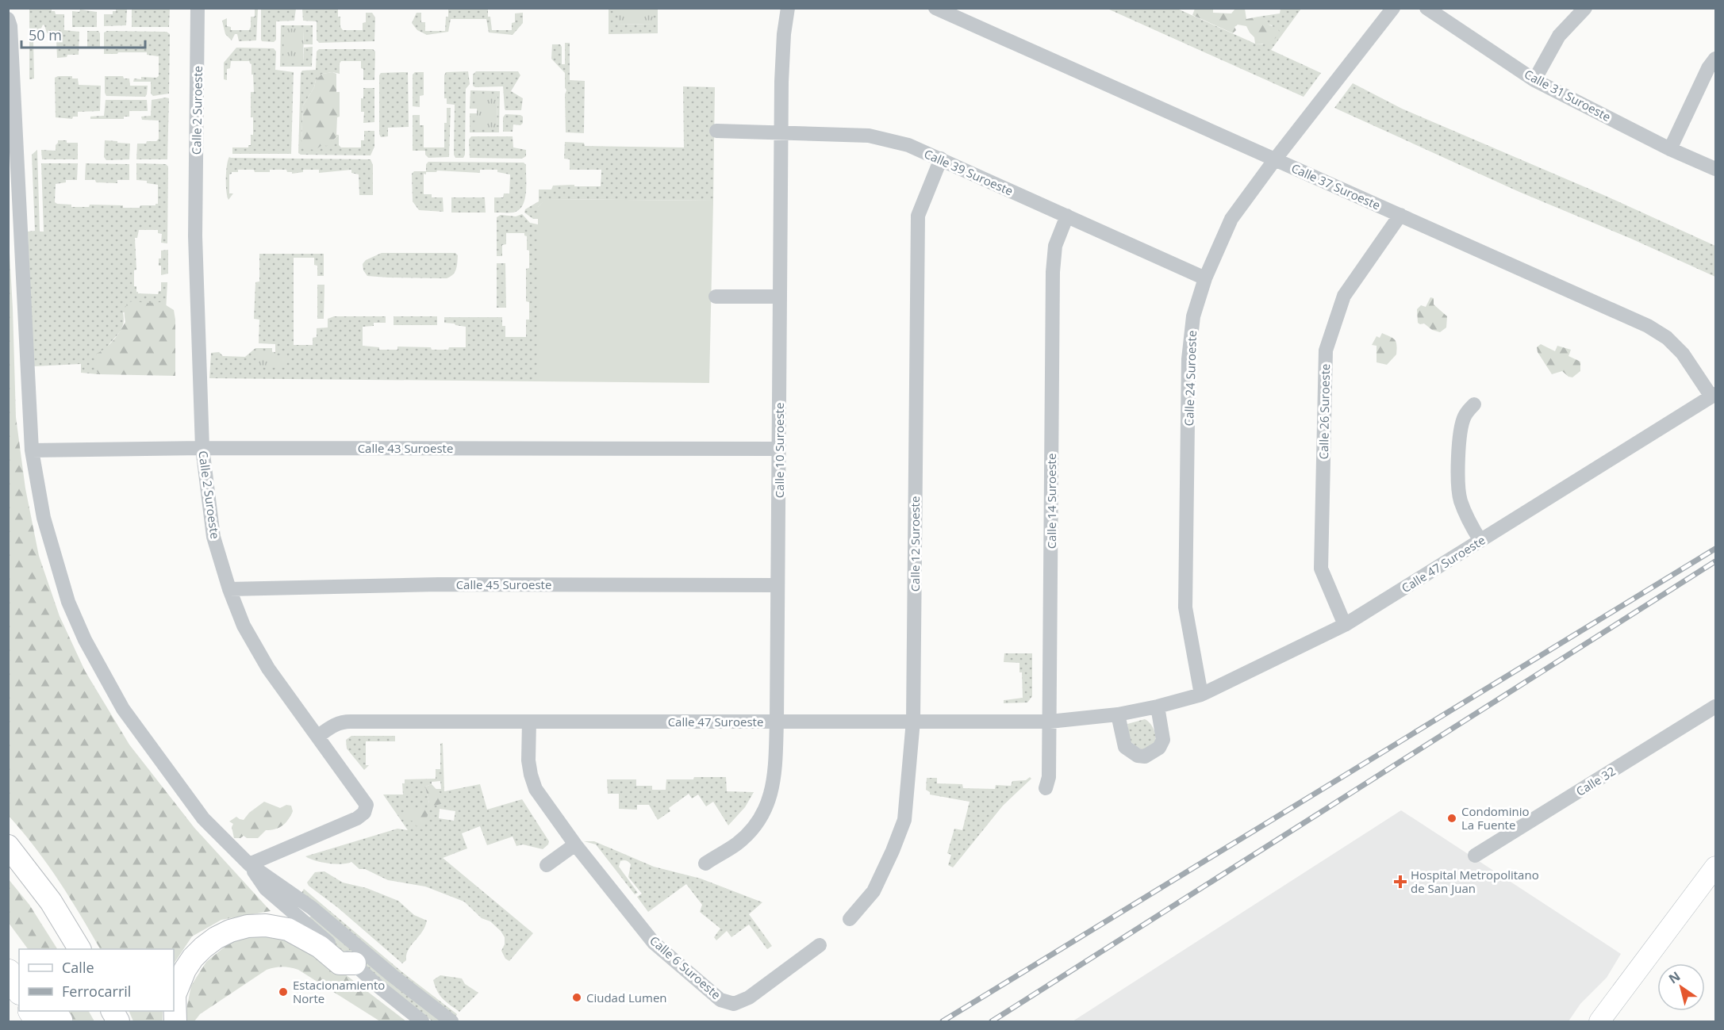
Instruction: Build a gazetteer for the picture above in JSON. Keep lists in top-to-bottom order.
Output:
{
  "streets": {
    "street": [
      "Calle 31 Suroeste",
      "Calle 2 Suroeste",
      "Calle 39 Suroeste",
      "Calle 37 Suroeste",
      "Calle 24 Suroeste",
      "Calle 26 Suroeste",
      "Calle 43 Suroeste",
      "Calle 10 Suroeste",
      "Calle 14 Suroeste",
      "Calle 12 Suroeste",
      "Calle 47 Suroeste",
      "Calle 45 Suroeste",
      "Calle 32",
      "Calle 6 Suroeste"
    ]
  },
  "crossings": [
    ["Calle 2 Suroeste", "Calle 43 Suroeste"],
    ["Calle 2 Suroeste", "Calle 47 Suroeste"],
    ["Calle 2 Suroeste", "Calle 45 Suroeste"],
    ["Calle 39 Suroeste", "Calle 24 Suroeste"],
    ["Calle 39 Suroeste", "Calle 10 Suroeste"],
    ["Calle 39 Suroeste", "Calle 14 Suroeste"],
    ["Calle 39 Suroeste", "Calle 12 Suroeste"],
    ["Calle 37 Suroeste", "Calle 24 Suroeste"],
    ["Calle 37 Suroeste", "Calle 26 Suroeste"],
    ["Calle 37 Suroeste", "Calle 47 Suroeste"],
    ["Calle 24 Suroeste", "Calle 47 Suroeste"],
    ["Calle 26 Suroeste", "Calle 47 Suroeste"],
    ["Calle 43 Suroeste", "Calle 10 Suroeste"],
    ["Calle 10 Suroeste", "Calle 47 Suroeste"],
    ["Calle 10 Suroeste", "Calle 45 Suroeste"],
    ["Calle 14 Suroeste", "Calle 47 Suroeste"],
    ["Calle 12 Suroeste", "Calle 47 Suroeste"],
    ["Calle 47 Suroeste", "Calle 6 Suroeste"]
  ],
  "places": {
    "other": ["Condominio La Fuente", "Estacionamiento Norte", "Ciudad Lumen"],
    "health": ["Hospital Metropolitano de San Juan"]
  },
  "legend": ["Calle", "Ferrocarril"],
  "scale_bar": "50 m",
  "north": "top left"
}
